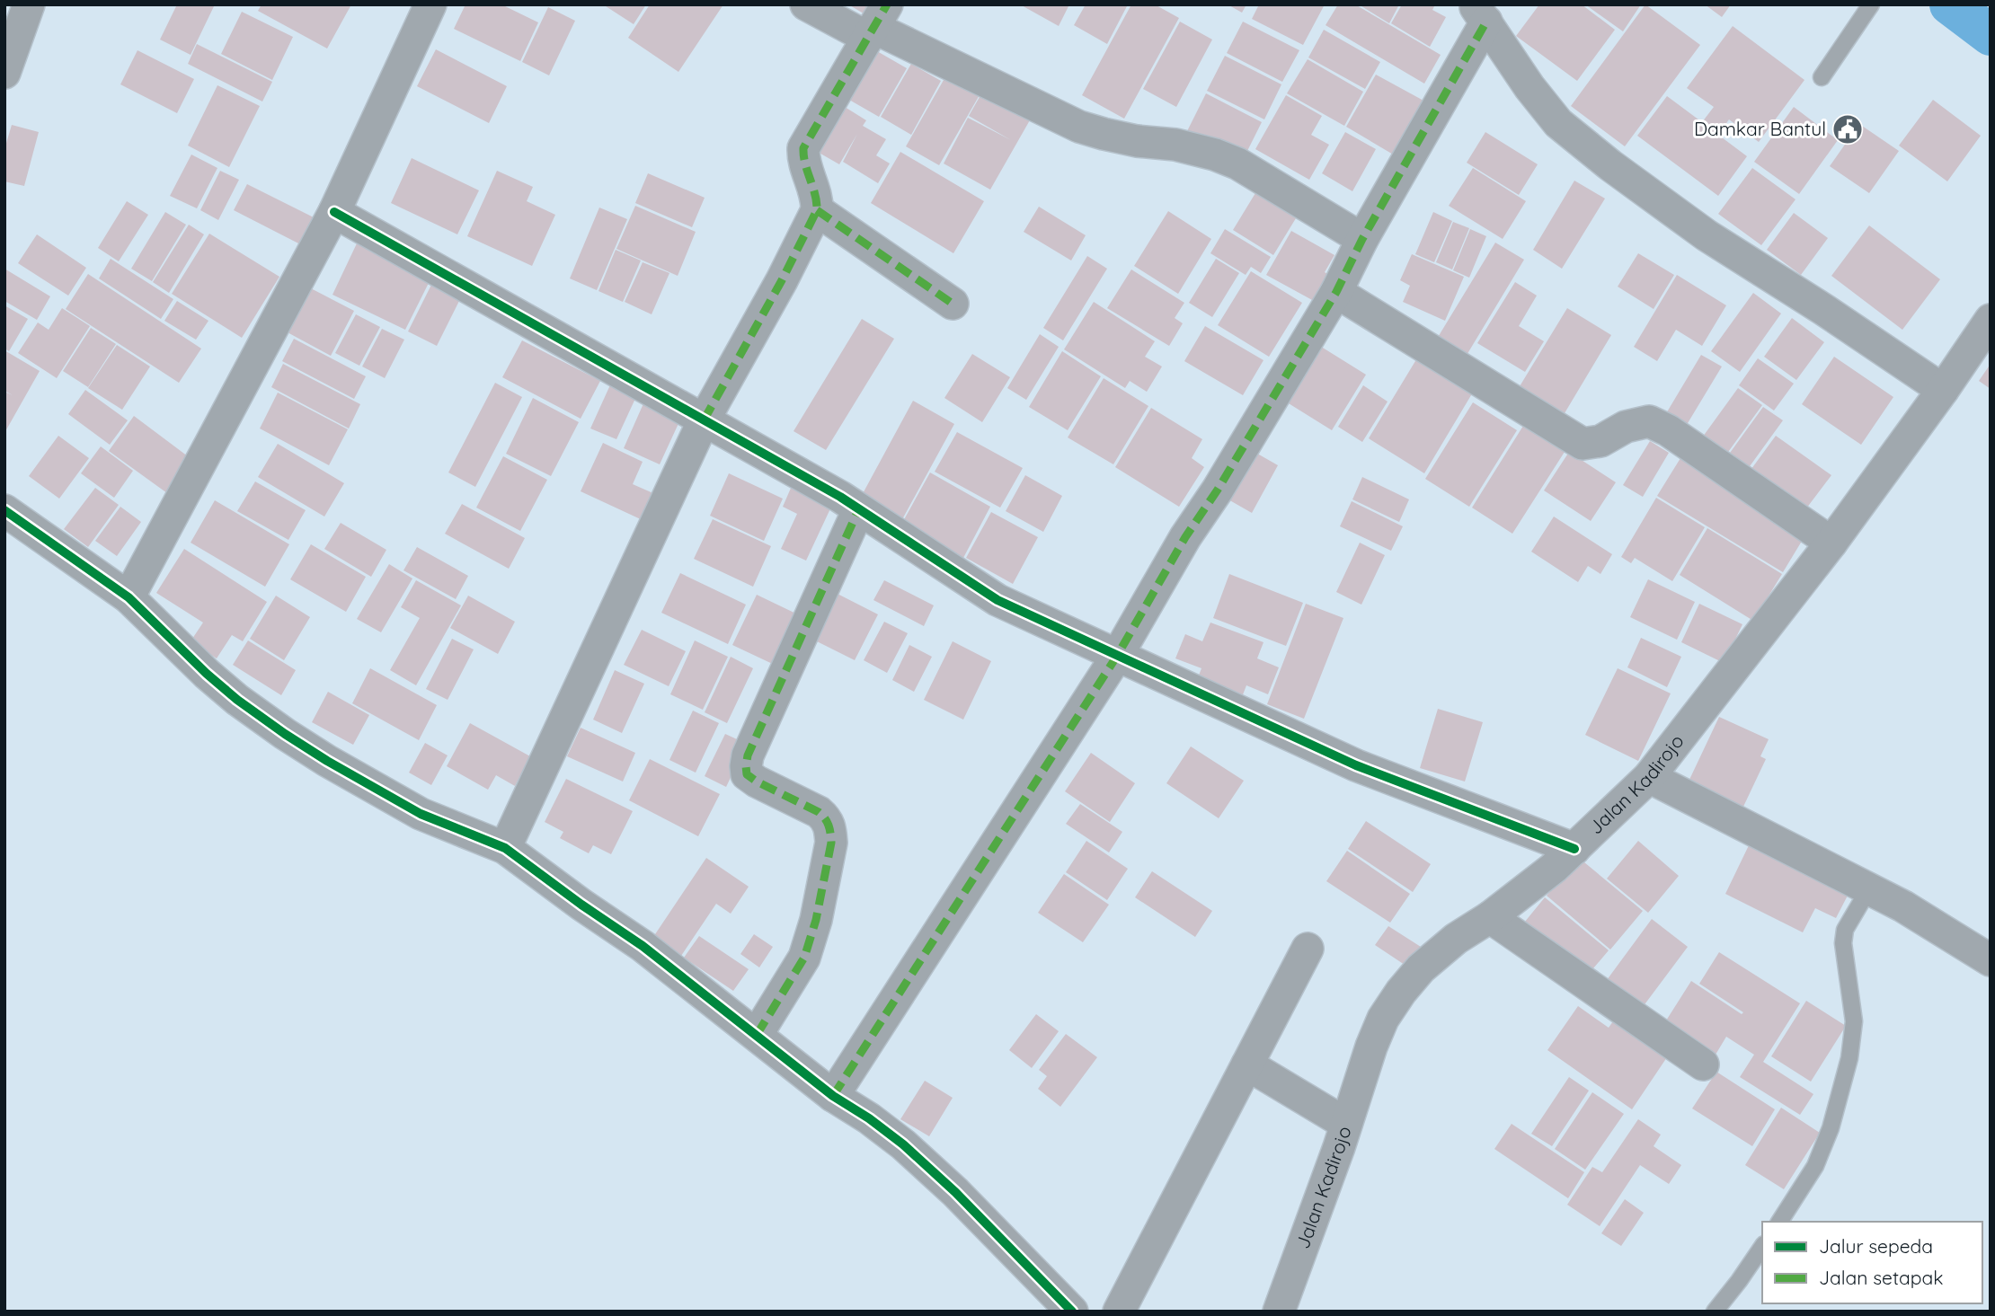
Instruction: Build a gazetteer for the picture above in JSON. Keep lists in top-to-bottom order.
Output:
{
  "streets": {
    "street": ["Jalan Kadirojo"]
  },
  "places": {
    "public building": ["Damkar Bantul"]
  },
  "legend": ["Jalur sepeda", "Jalan setapak"]
}
